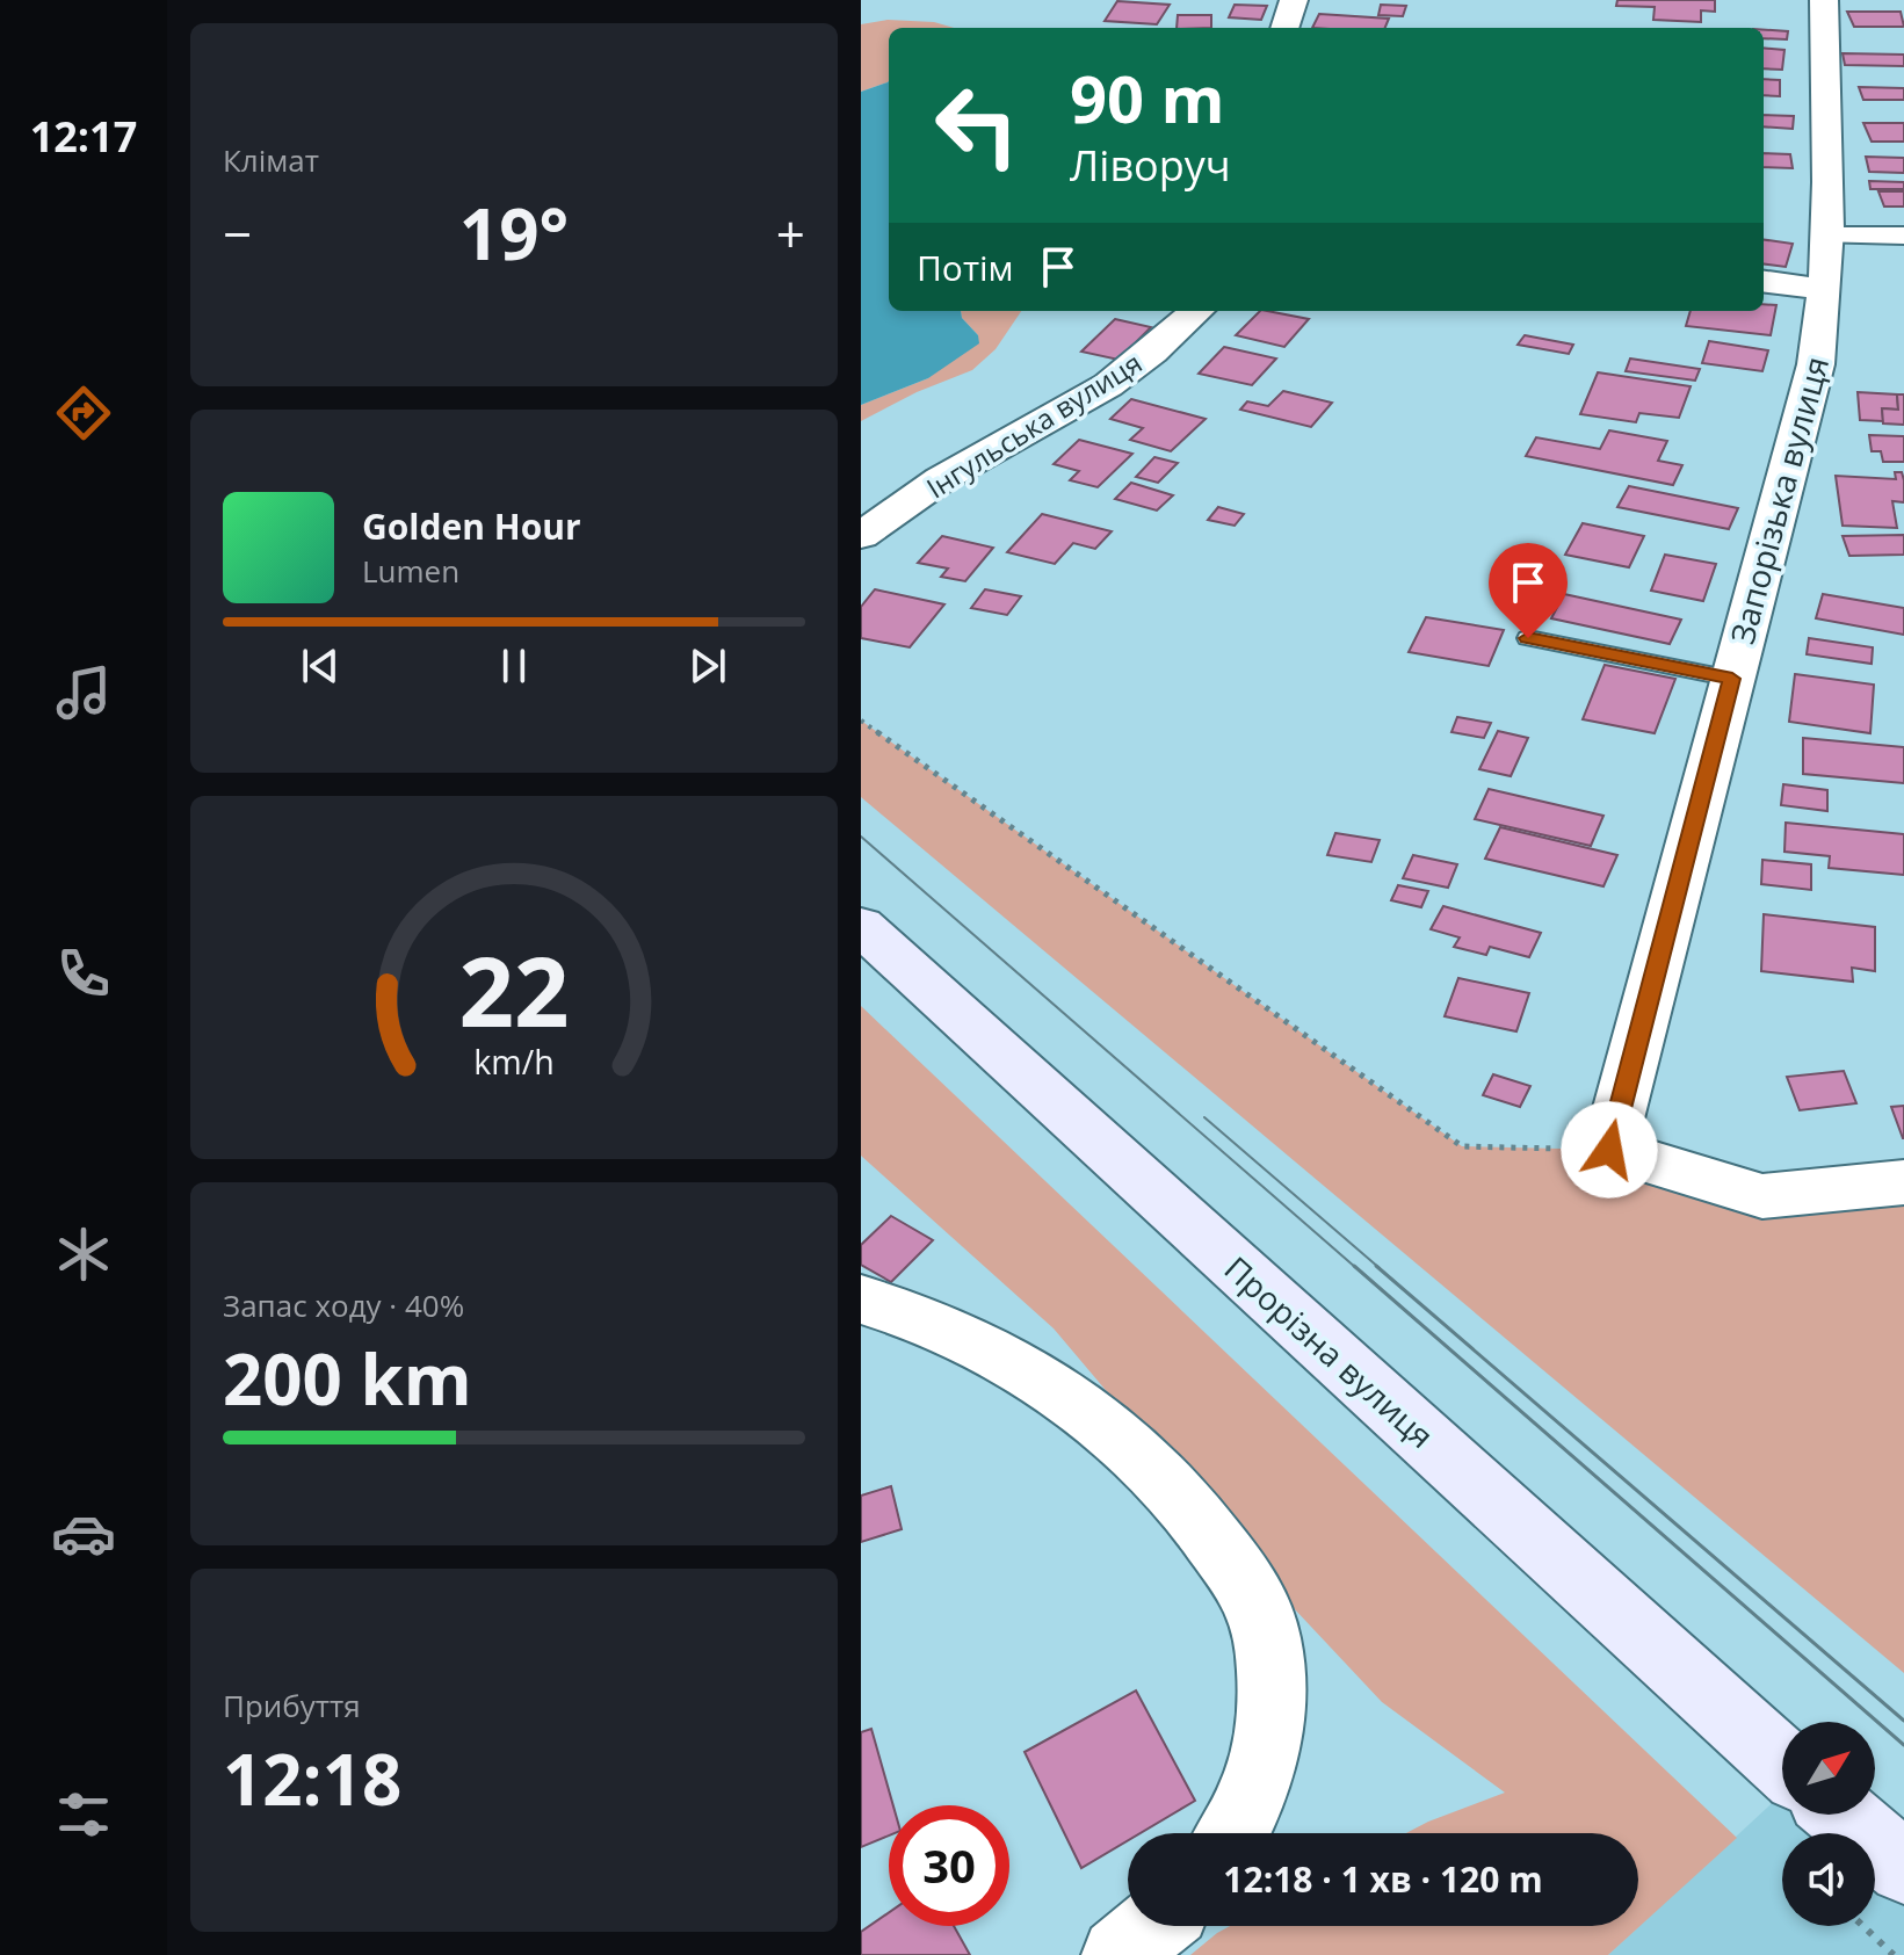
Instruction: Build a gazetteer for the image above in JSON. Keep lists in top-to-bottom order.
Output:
{
  "streets": {
    "main road": ["Прорізна вулиця"],
    "street": ["Інгульська вулиця", "Запорізька вулиця"]
  },
  "north": "top right",
  "page": {
    "tabs": "12:17",
    "tile": [
      "Клімат",
      ["Запас ходу · 40%", "200 km"],
      ["Прибуття", "12:18"]
    ],
    "turn": ["90 m", "Ліворуч"],
    "heat": ["−", "19°", "+"],
    "then": "Потім",
    "song": ["Golden Hour", "Lumen"],
    "limit": "30",
    "trip": "12:18 · 1 хв · 120 m",
    "gauge": ["22", "km/h"]
  }
}
